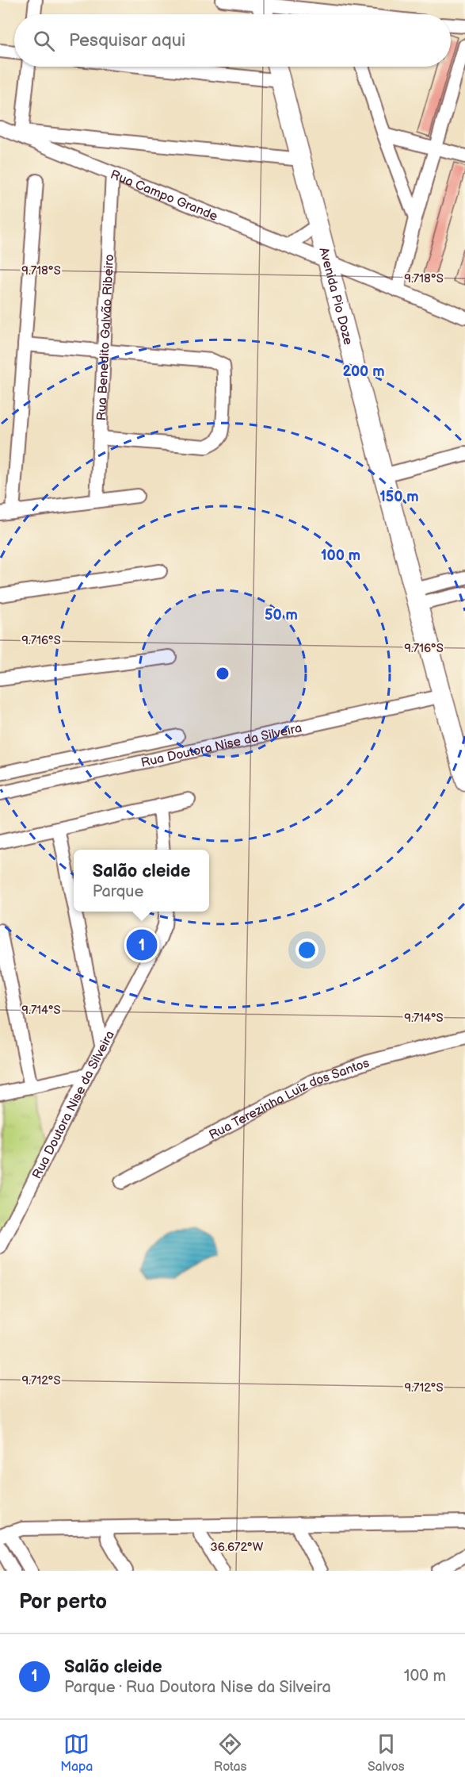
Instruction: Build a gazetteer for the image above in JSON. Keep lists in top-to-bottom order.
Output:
{
  "streets": {
    "street": [
      "Rua Campo Grande",
      "Avenida Pio Doze",
      "Rua Benedito Galvão Ribeiro",
      "Rua Doutora Nise da Silveira",
      "Rua Terezinha Luiz dos Santos"
    ]
  },
  "crossings": [
    ["Rua Campo Grande", "Avenida Pio Doze"],
    ["Rua Campo Grande", "Rua Benedito Galvão Ribeiro"],
    ["Avenida Pio Doze", "Rua Doutora Nise da Silveira"]
  ],
  "page": {
    "search": "Pesquisar aqui",
    "popup": ["Salão cleide", "Parque"],
    "pins": "1",
    "heading": "Por perto",
    "list": [
      {
        "mark": "1",
        "name": "Salão cleide",
        "note": "Parque · Rua Doutora Nise da Silveira",
        "value": "100 m"
      }
    ],
    "nav": ["Mapa", "Rotas", "Salvos"]
  },
  "coordinates": [
    "9.718°S",
    "9.716°S",
    "9.714°S",
    "9.712°S",
    "36.672°W"
  ],
  "rings": [
    "200 m",
    "150 m",
    "100 m",
    "50 m"
  ]
}
